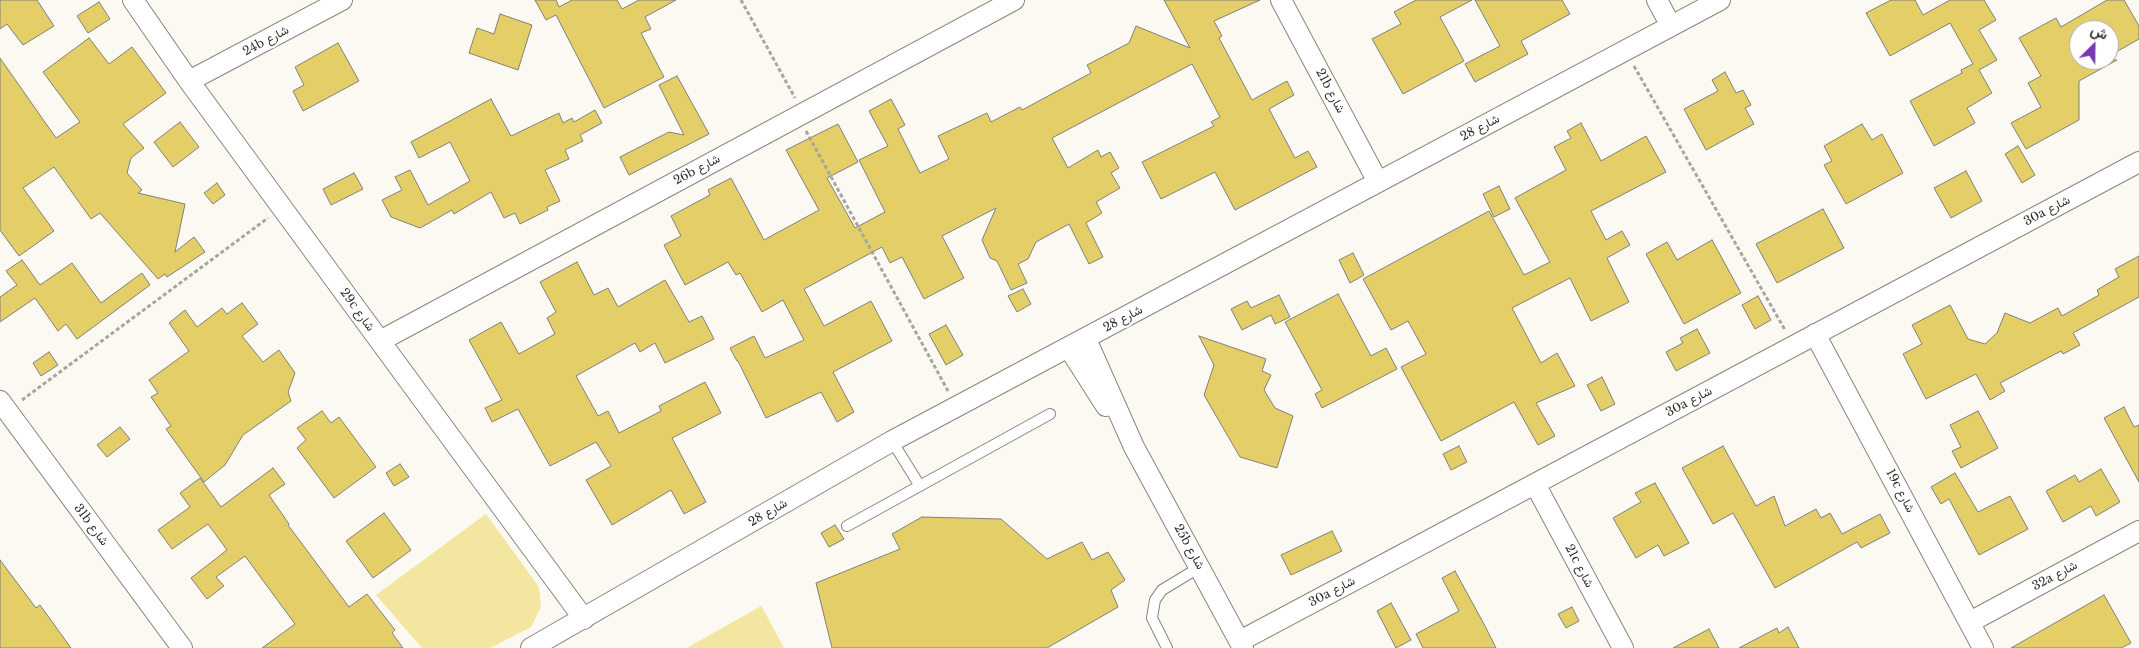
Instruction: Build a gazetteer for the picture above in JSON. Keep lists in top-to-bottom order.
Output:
{
  "streets": {
    "street": [
      "24b شارع",
      "21b شارع",
      "شارع 28",
      "26b شارع",
      "30a شارع",
      "29c شارع",
      "19c شارع",
      "31b شارع",
      "25b شارع",
      "21c شارع",
      "32a شارع"
    ]
  },
  "crossings": [
    ["24b شارع", "29c شارع"],
    ["21b شارع", "شارع 28"],
    ["شارع 28", "29c شارع"],
    ["شارع 28", "25b شارع"],
    ["26b شارع", "29c شارع"],
    ["30a شارع", "19c شارع"],
    ["30a شارع", "25b شارع"],
    ["30a شارع", "21c شارع"],
    ["19c شارع", "32a شارع"]
  ],
  "north": "top right"
}
